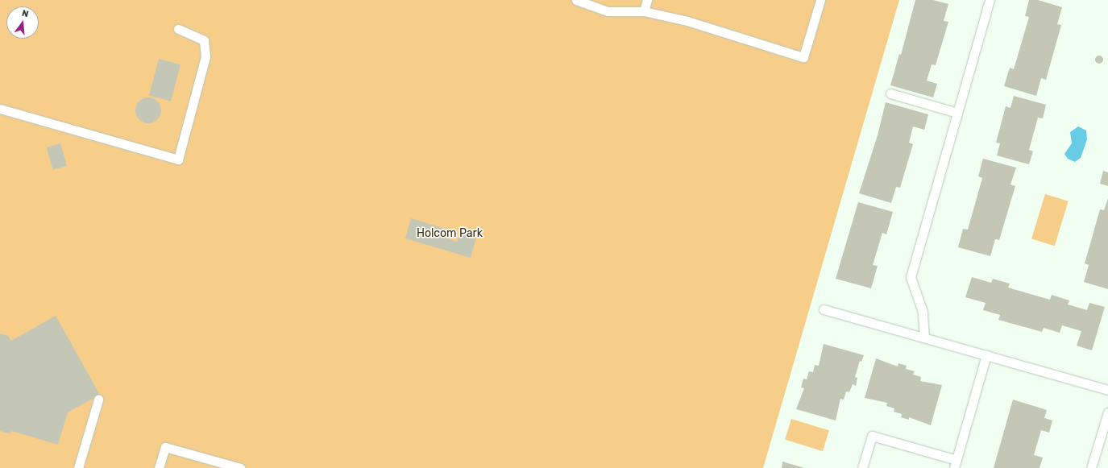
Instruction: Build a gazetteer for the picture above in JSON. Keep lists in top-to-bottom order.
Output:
{
  "parks": ["Holcom Park"],
  "north": "top"
}
